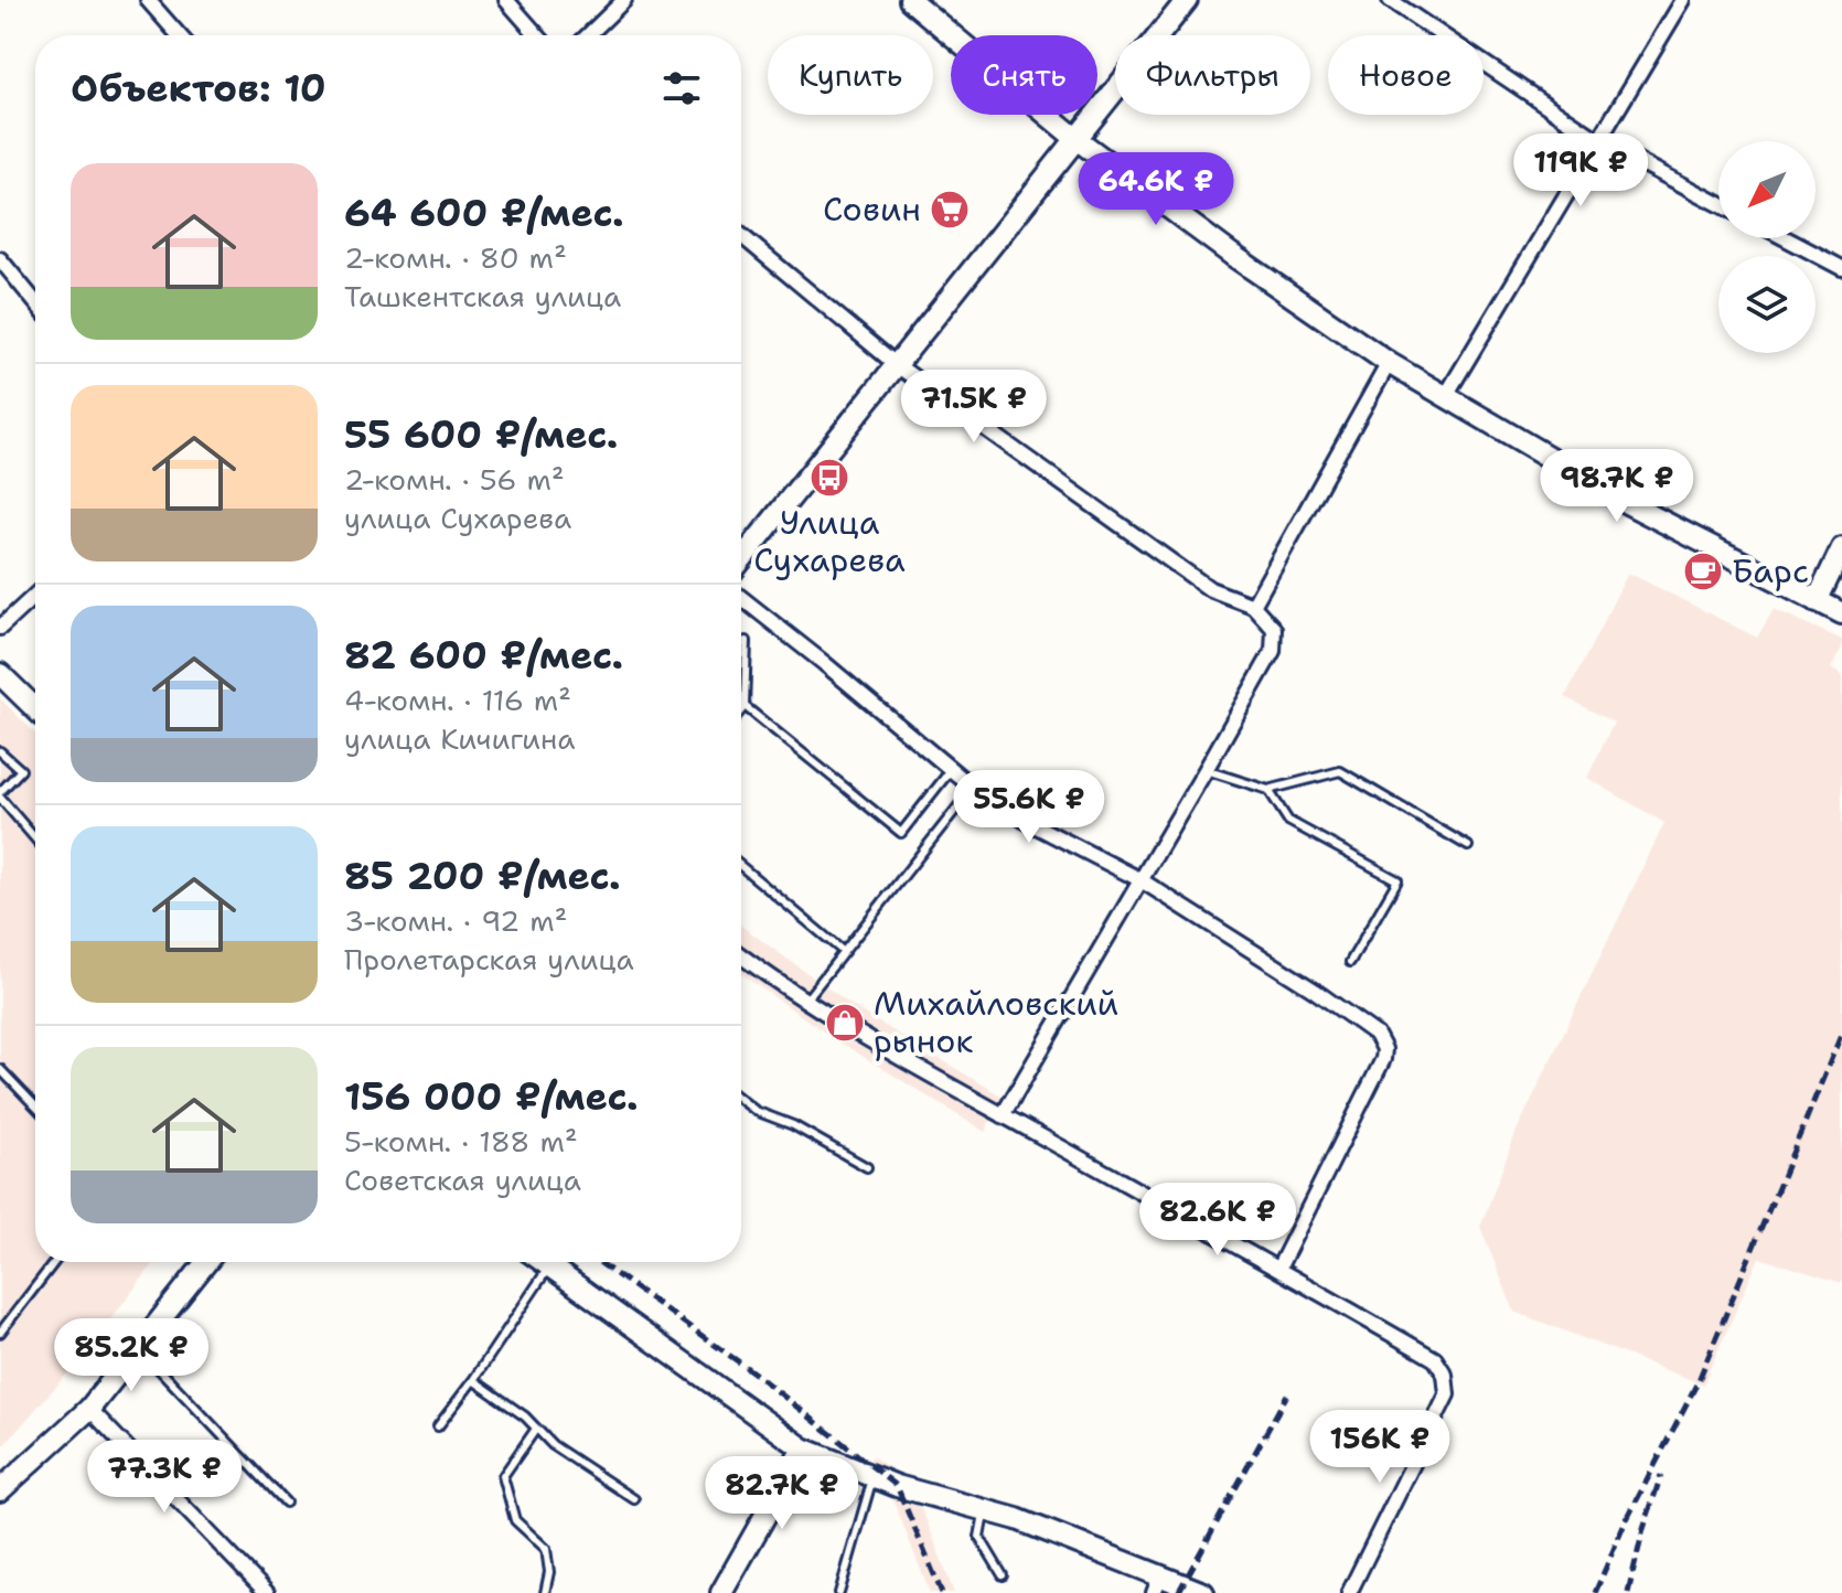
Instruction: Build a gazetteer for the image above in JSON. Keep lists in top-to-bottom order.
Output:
{
  "places": {
    "supermarket": ["Совин"],
    "bus stop": ["Улица Сухарева"],
    "cafe": ["Барс"],
    "shop": ["Михайловский рынок"]
  },
  "north": "bottom left",
  "page": {
    "chip": [
      "Купить",
      "Снять",
      "Фильтры",
      "Новое"
    ],
    "heading": "Объектов: 10",
    "price": [
      "119K ₽",
      "64.6K ₽",
      "71.5K ₽",
      "98.7K ₽",
      "55.6K ₽",
      "82.6K ₽",
      "85.2K ₽",
      "156K ₽",
      "77.3K ₽",
      "82.7K ₽"
    ],
    "list": [
      {
        "name": "64 600 ₽/мес.",
        "note": "2-комн. · 80 m² · Ташкентская улица"
      },
      {
        "name": "55 600 ₽/мес.",
        "note": "2-комн. · 56 m² · улица Сухарева"
      },
      {
        "name": "82 600 ₽/мес.",
        "note": "4-комн. · 116 m² · улица Кичигина"
      },
      {
        "name": "85 200 ₽/мес.",
        "note": "3-комн. · 92 m² · Пролетарская улица"
      },
      {
        "name": "156 000 ₽/мес.",
        "note": "5-комн. · 188 m² · Советская улица"
      }
    ]
  }
}
